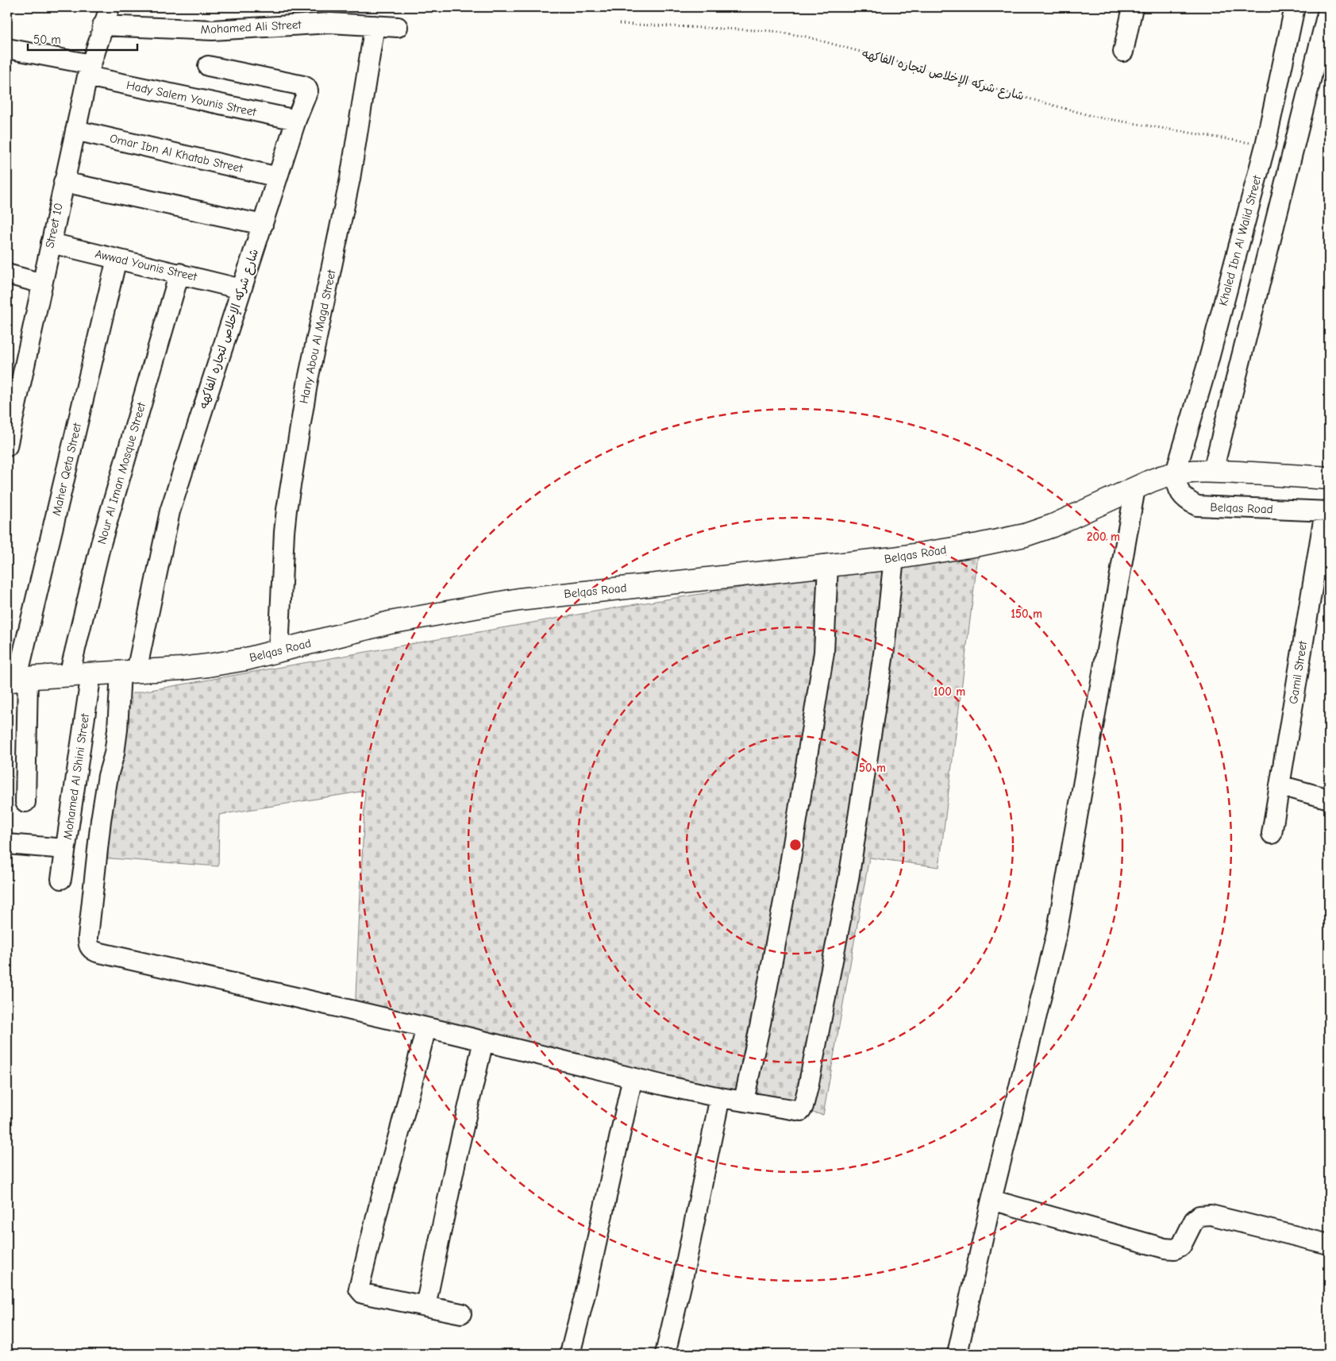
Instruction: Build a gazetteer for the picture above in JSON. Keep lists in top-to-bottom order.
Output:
{
  "streets": {
    "main road": ["Belqas Road"],
    "street": [
      "Mohamed Ali Street",
      "شارع شركه الإخلاص لتجاره الفاكهه",
      "Hady Salem Younis Street",
      "Omar Ibn Al Khatab Street",
      "Street 10",
      "Khaled Ibn Al Walid Street",
      "Awwad Younis Street",
      "Hany Abou Al Magd Street",
      "Maher Qeta Street",
      "Nour Al Iman Mosque Street",
      "Gamil Street",
      "Mohamed Al Shini Street"
    ]
  },
  "crossings": [
    ["Mohamed Ali Street", "Street 10"],
    ["Mohamed Ali Street", "Hany Abou Al Magd Street"],
    ["شارع شركه الإخلاص لتجاره الفاكهه", "Hady Salem Younis Street"],
    ["شارع شركه الإخلاص لتجاره الفاكهه", "Omar Ibn Al Khatab Street"],
    ["شارع شركه الإخلاص لتجاره الفاكهه", "Khaled Ibn Al Walid Street"],
    ["شارع شركه الإخلاص لتجاره الفاكهه", "Awwad Younis Street"],
    ["شارع شركه الإخلاص لتجاره الفاكهه", "Belqas Road"],
    ["Hady Salem Younis Street", "Street 10"],
    ["Omar Ibn Al Khatab Street", "Street 10"],
    ["Street 10", "Awwad Younis Street"],
    ["Khaled Ibn Al Walid Street", "Belqas Road"],
    ["Awwad Younis Street", "Maher Qeta Street"],
    ["Awwad Younis Street", "Nour Al Iman Mosque Street"],
    ["Hany Abou Al Magd Street", "Belqas Road"],
    ["Maher Qeta Street", "Belqas Road"],
    ["Nour Al Iman Mosque Street", "Belqas Road"],
    ["Belqas Road", "Gamil Street"],
    ["Belqas Road", "Mohamed Al Shini Street"]
  ],
  "scale_bar": "50 m",
  "rings": [
    "200 m",
    "150 m",
    "100 m",
    "50 m"
  ]
}
